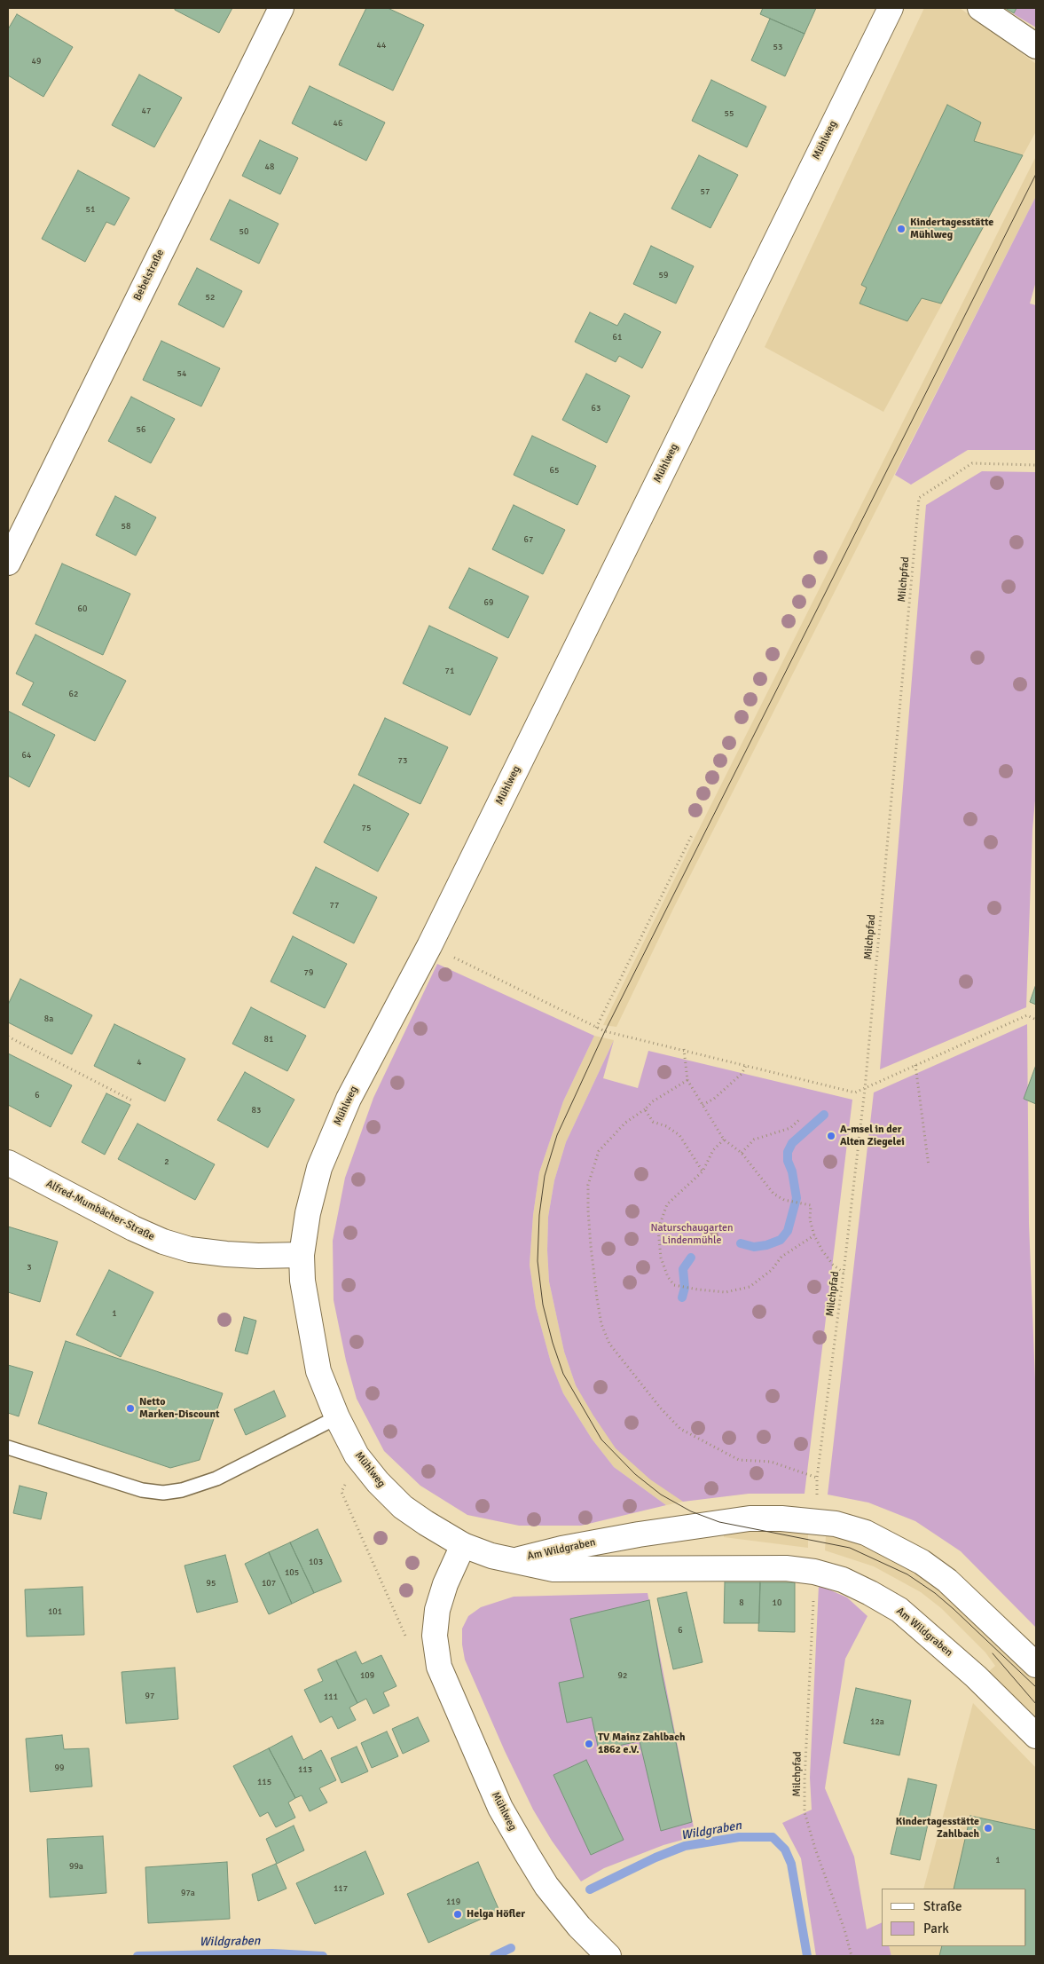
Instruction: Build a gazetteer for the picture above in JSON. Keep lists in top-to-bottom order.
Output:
{
  "streets": {
    "street": [
      "Mühlweg",
      "Bebelstraße",
      "Alfred-Mumbächer-Straße",
      "Am Wildgraben"
    ],
    "path": ["Milchpfad"]
  },
  "crossings": [
    ["Mühlweg", "Alfred-Mumbächer-Straße"],
    ["Mühlweg", "Am Wildgraben"]
  ],
  "water": ["Wildgraben"],
  "parks": ["Naturschaugarten Lindenmühle"],
  "places": [
    "Kindertagesstätte Mühlweg",
    "A-msel in der Alten Ziegelei",
    "Netto Marken-Discount",
    "TV Mainz Zahlbach 1862 e.V.",
    "Kindertagesstätte Zahlbach",
    "Helga Höfler"
  ],
  "house_numbers": [
    "44",
    "53",
    "49",
    "47",
    "55",
    "46",
    "48",
    "57",
    "51",
    "50",
    "59",
    "52",
    "61",
    "54",
    "63",
    "56",
    "65",
    "58",
    "67",
    "69",
    "60",
    "71",
    "62",
    "64",
    "73",
    "75",
    "77",
    "79",
    "8a",
    "81",
    "4",
    "6",
    "83",
    "2",
    "3",
    "1",
    "103",
    "105",
    "95",
    "107",
    "8",
    "10",
    "101",
    "6",
    "109",
    "92",
    "97",
    "111",
    "12a",
    "99",
    "113",
    "115",
    "1",
    "99a",
    "117",
    "97a",
    "119"
  ],
  "legend": ["Straße", "Park"]
}
